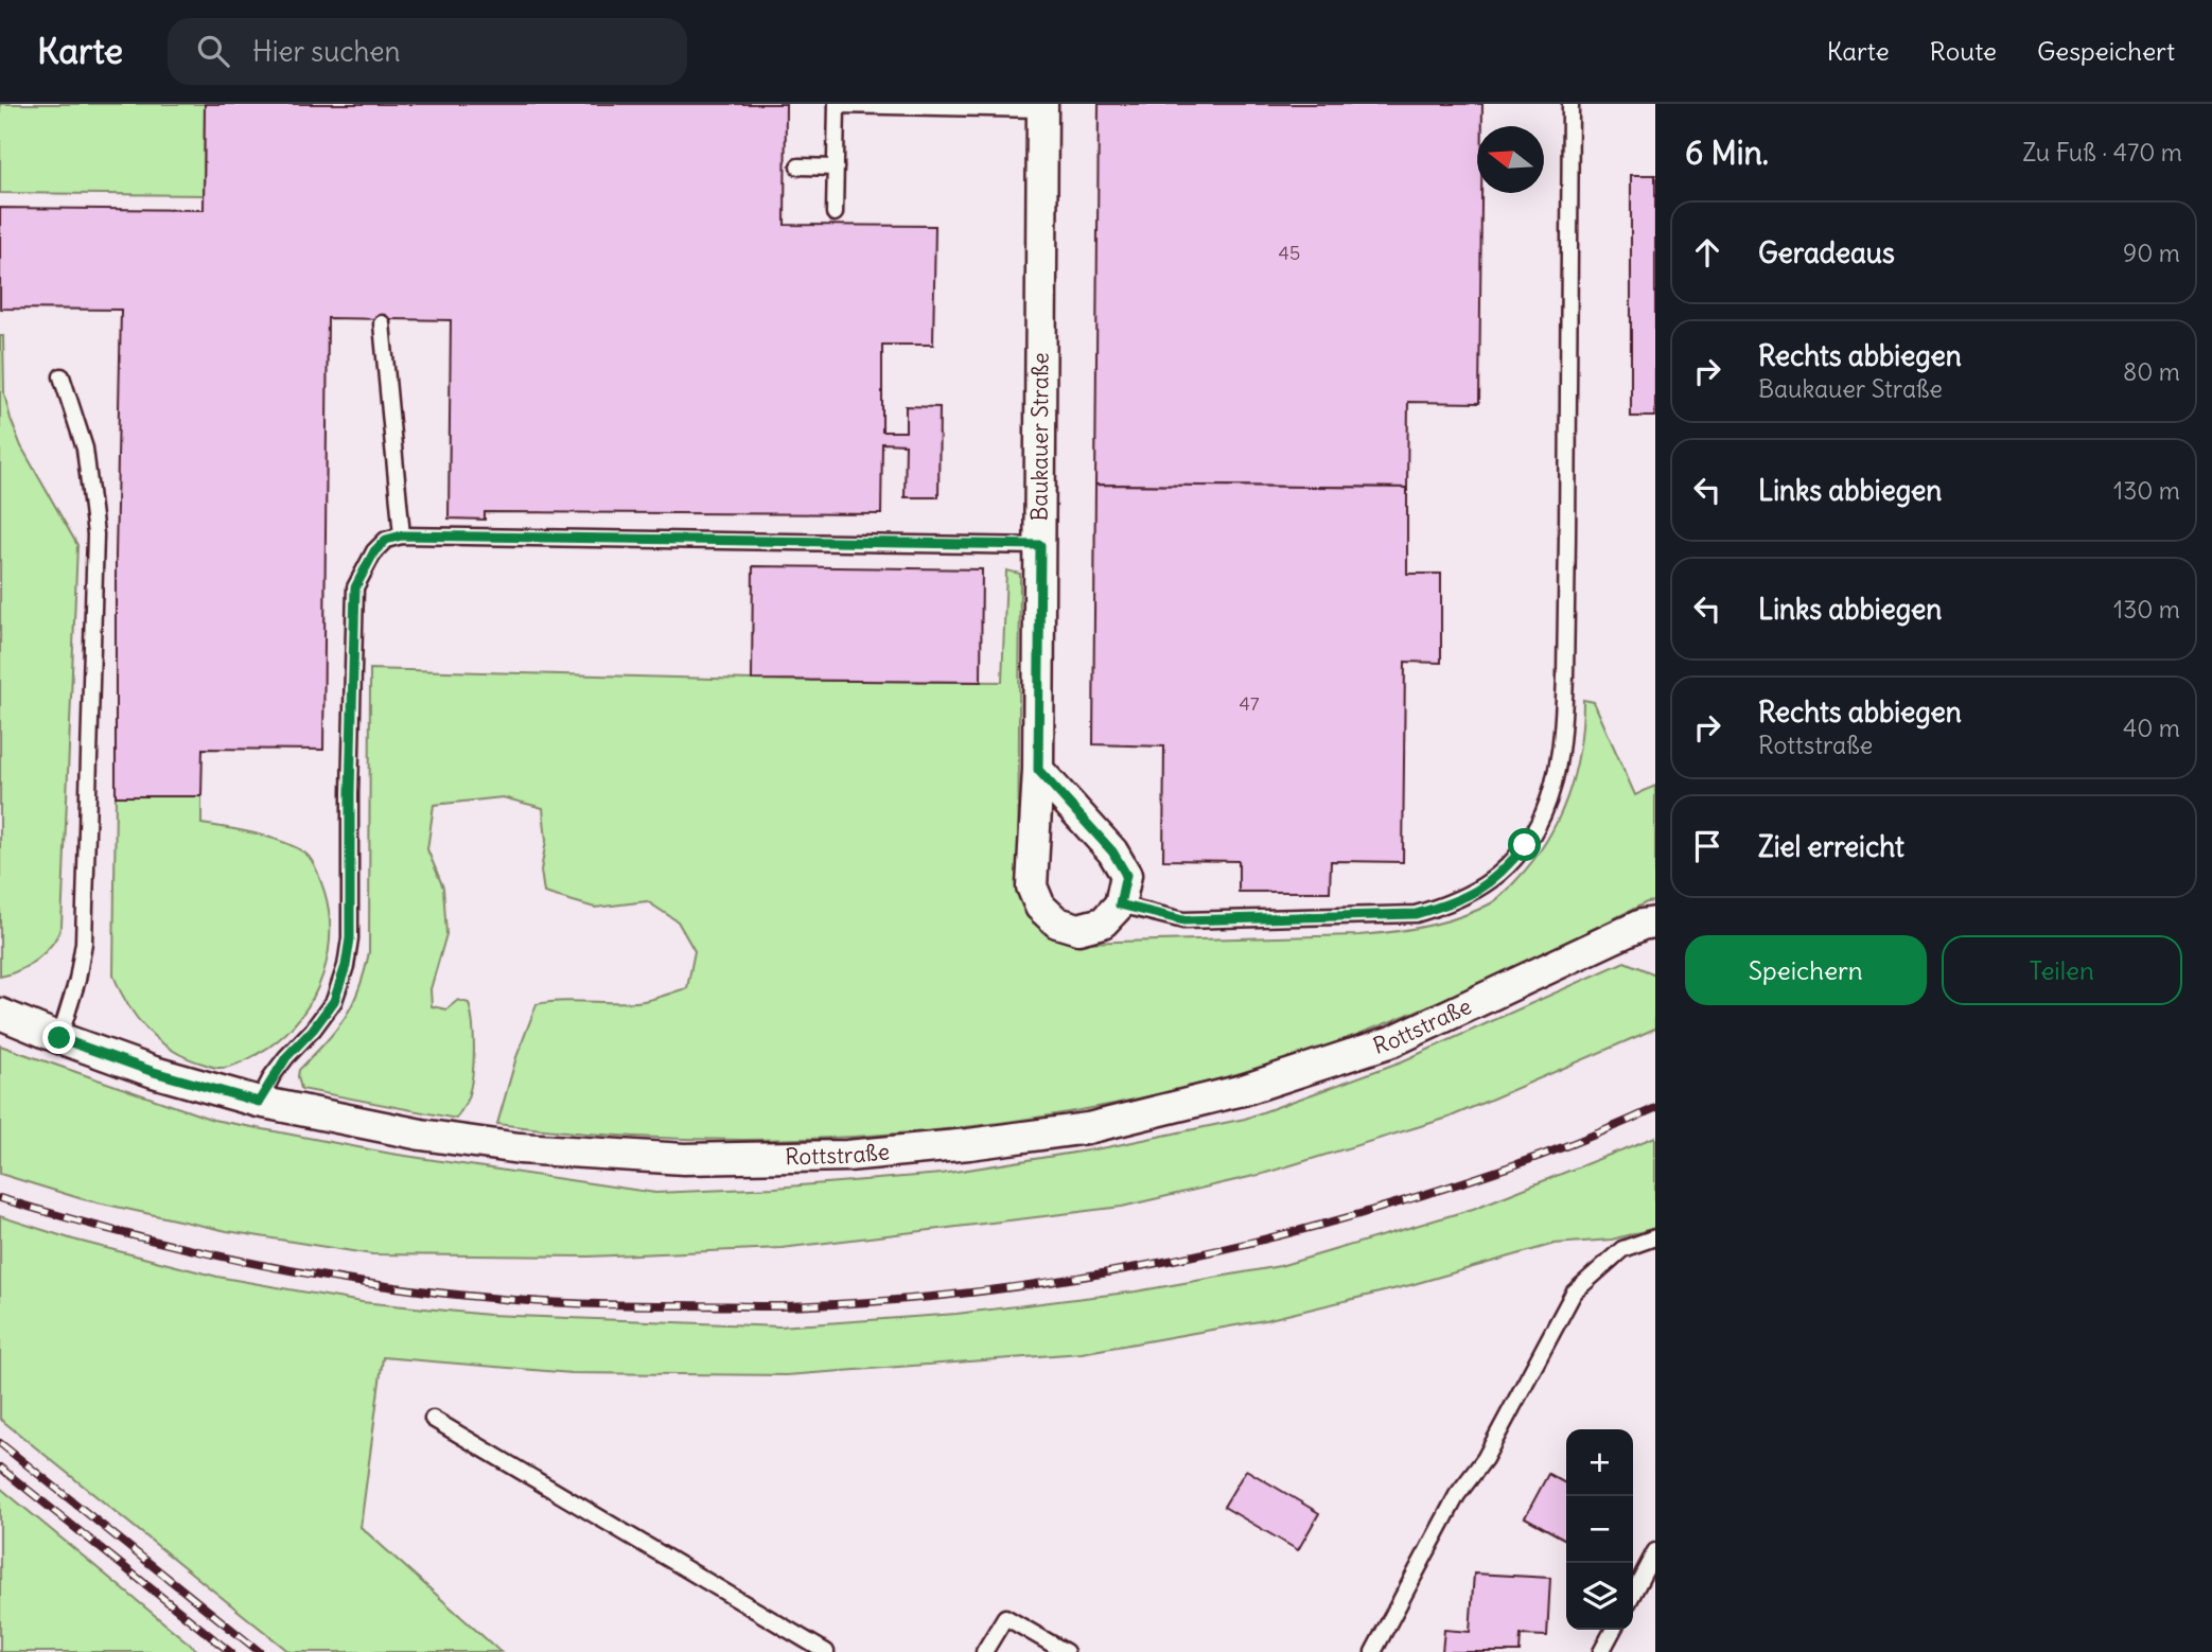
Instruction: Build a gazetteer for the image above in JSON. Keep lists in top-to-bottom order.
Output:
{
  "streets": {
    "street": ["Baukauer Straße", "Rottstraße"]
  },
  "house_numbers": ["45", "47"],
  "north": "left",
  "page": {
    "header": "Karte",
    "search": "Hier suchen",
    "nav": ["Karte", "Route", "Gespeichert"],
    "heading": ["6 Min.", "Zu Fuß · 470 m"],
    "list": [
      ["Geradeaus", "90 m"],
      ["Rechts abbiegen", "Baukauer Straße", "80 m"],
      ["Links abbiegen", "130 m"],
      ["Links abbiegen", "130 m"],
      ["Rechts abbiegen", "Rottstraße", "40 m"],
      "Ziel erreicht"
    ],
    "buttons": ["Speichern", "Teilen"],
    "map_buttons": ["+", "−"]
  }
}
